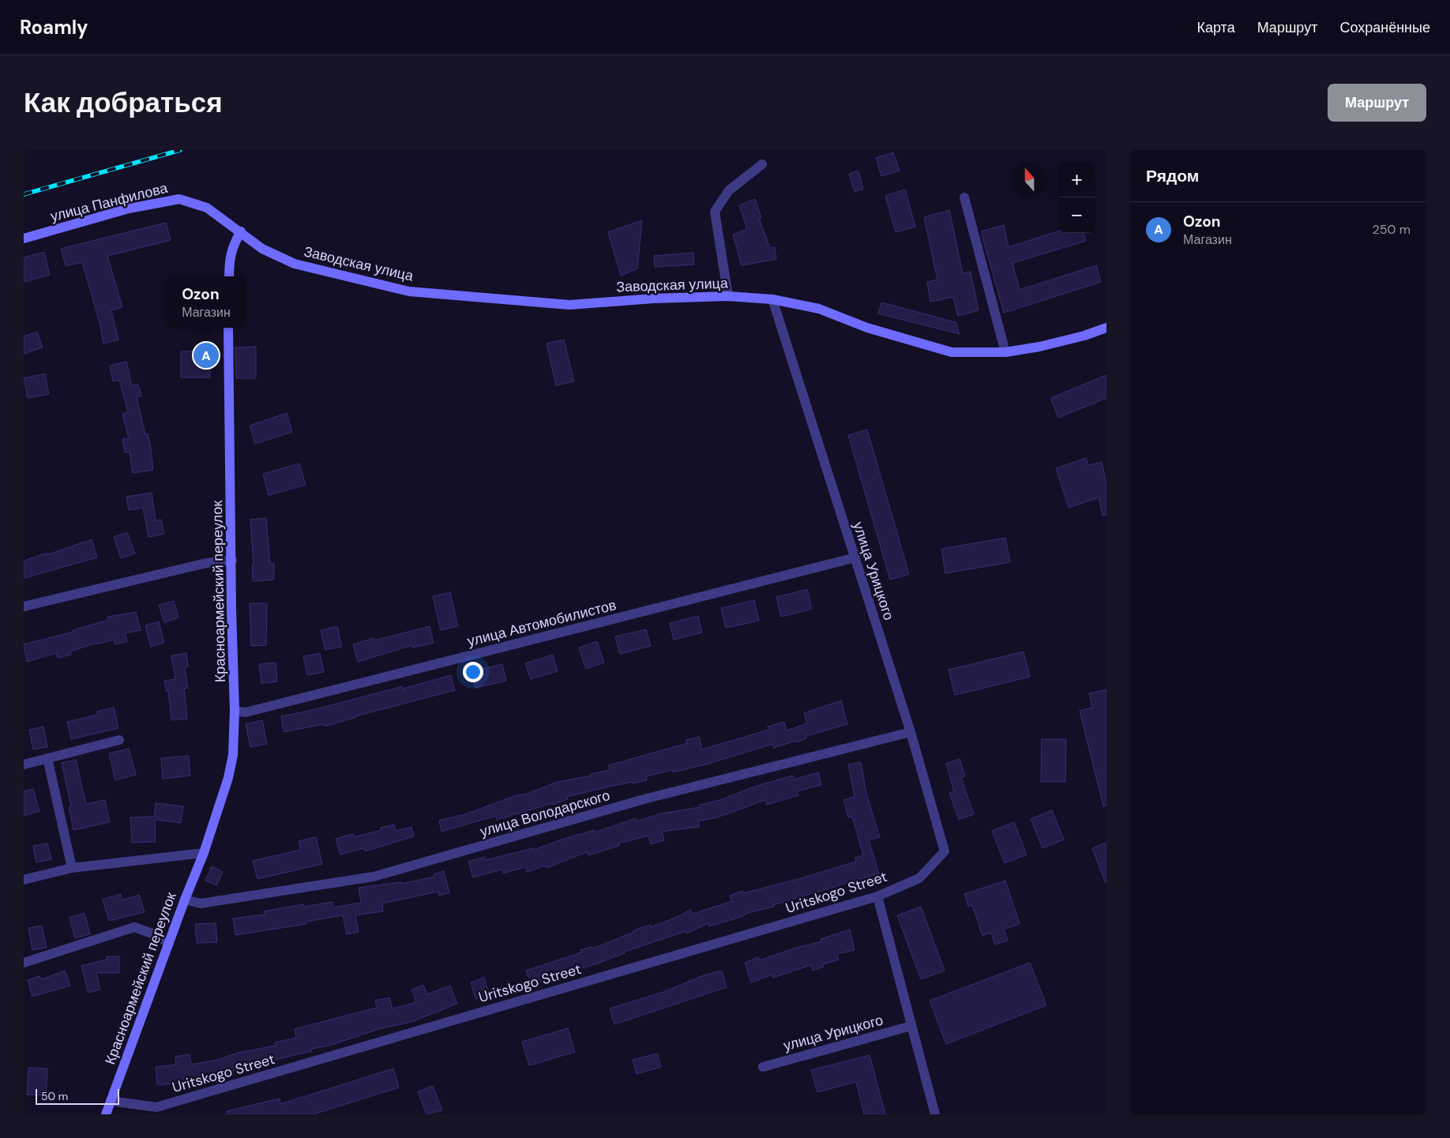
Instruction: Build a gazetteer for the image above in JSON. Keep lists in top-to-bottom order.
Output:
{
  "streets": {
    "main road": ["улица Панфилова", "Заводская улица", "Красноармейский переулок"],
    "street": [
      "улица Урицкого",
      "улица Автомобилистов",
      "улица Володарского",
      "Uritskogo Street"
    ]
  },
  "crossings": [
    ["улица Панфилова", "Заводская улица"],
    ["Заводская улица", "улица Урицкого"],
    ["улица Урицкого", "улица Автомобилистов"],
    ["улица Урицкого", "улица Володарского"],
    ["улица Урицкого", "Uritskogo Street"],
    ["Красноармейский переулок", "улица Автомобилистов"],
    ["Красноармейский переулок", "улица Володарского"],
    ["Красноармейский переулок", "Uritskogo Street"]
  ],
  "scale_bar": "50 m",
  "north": "top",
  "page": {
    "header": "Roamly",
    "nav": ["Карта", "Маршрут", "Сохранённые"],
    "buttons": "Маршрут",
    "title": "Как добраться",
    "heading": "Рядом",
    "map_buttons": ["+", "−"],
    "list": [
      {
        "mark": "A",
        "name": "Ozon",
        "note": "Магазин",
        "value": "250 m"
      }
    ],
    "popup": ["Ozon", "Магазин"],
    "pins": "A",
    "scale": "50 m"
  }
}
